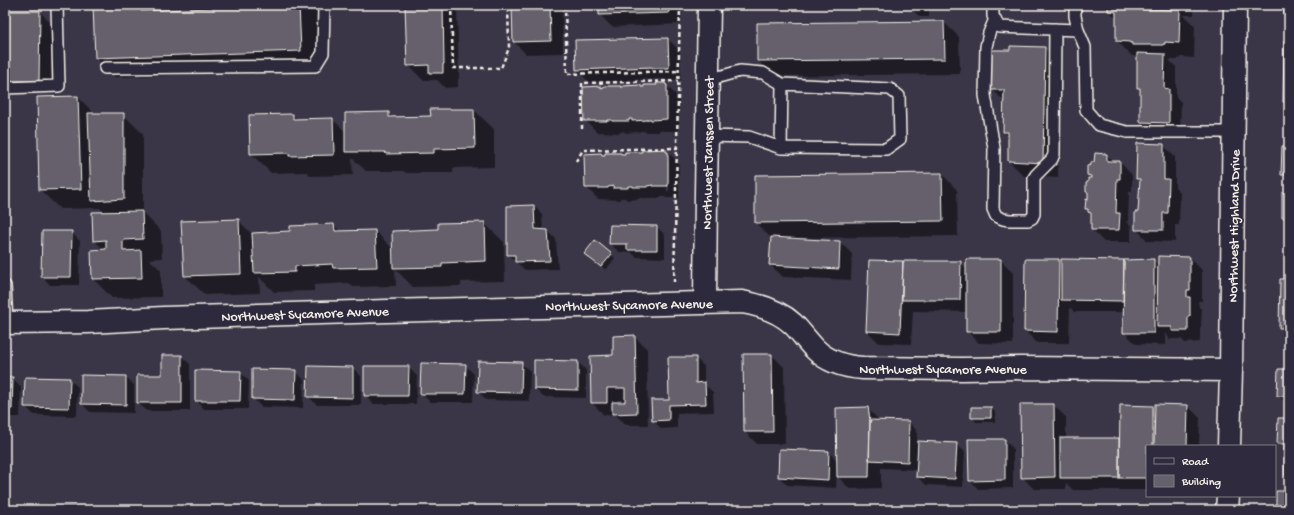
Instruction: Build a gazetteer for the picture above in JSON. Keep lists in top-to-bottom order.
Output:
{
  "streets": {
    "street": ["Northwest Janssen Street", "Northwest Highland Drive", "Northwest Sycamore Avenue"]
  },
  "crossings": [
    ["Northwest Janssen Street", "Northwest Sycamore Avenue"],
    ["Northwest Highland Drive", "Northwest Sycamore Avenue"]
  ],
  "legend": ["Road", "Building"]
}
